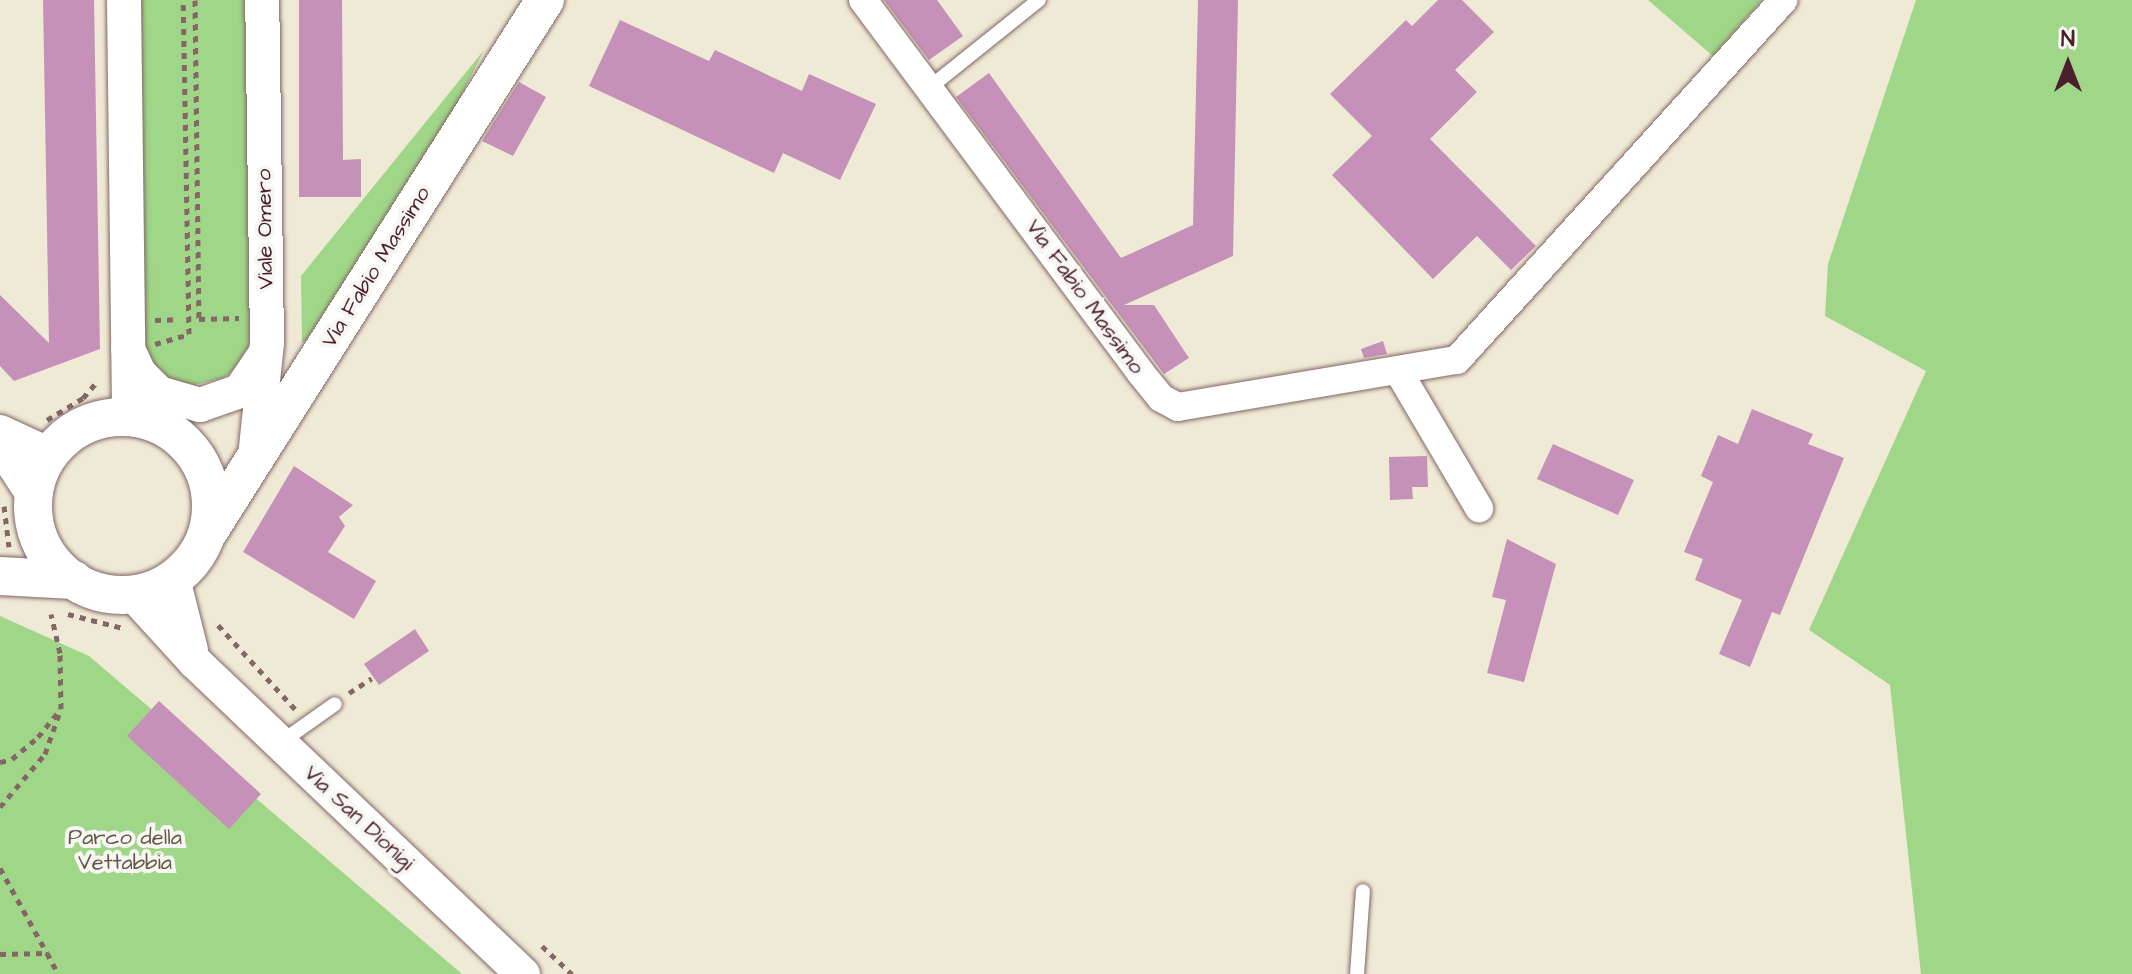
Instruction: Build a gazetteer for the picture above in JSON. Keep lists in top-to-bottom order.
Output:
{
  "streets": {
    "main road": ["Via Fabio Massimo"],
    "street": ["Viale Omero", "Via San Dionigi"]
  },
  "crossings": [
    ["Viale Omero", "Via Fabio Massimo"]
  ],
  "parks": ["Parco della Vettabbia"],
  "north": "top"
}
